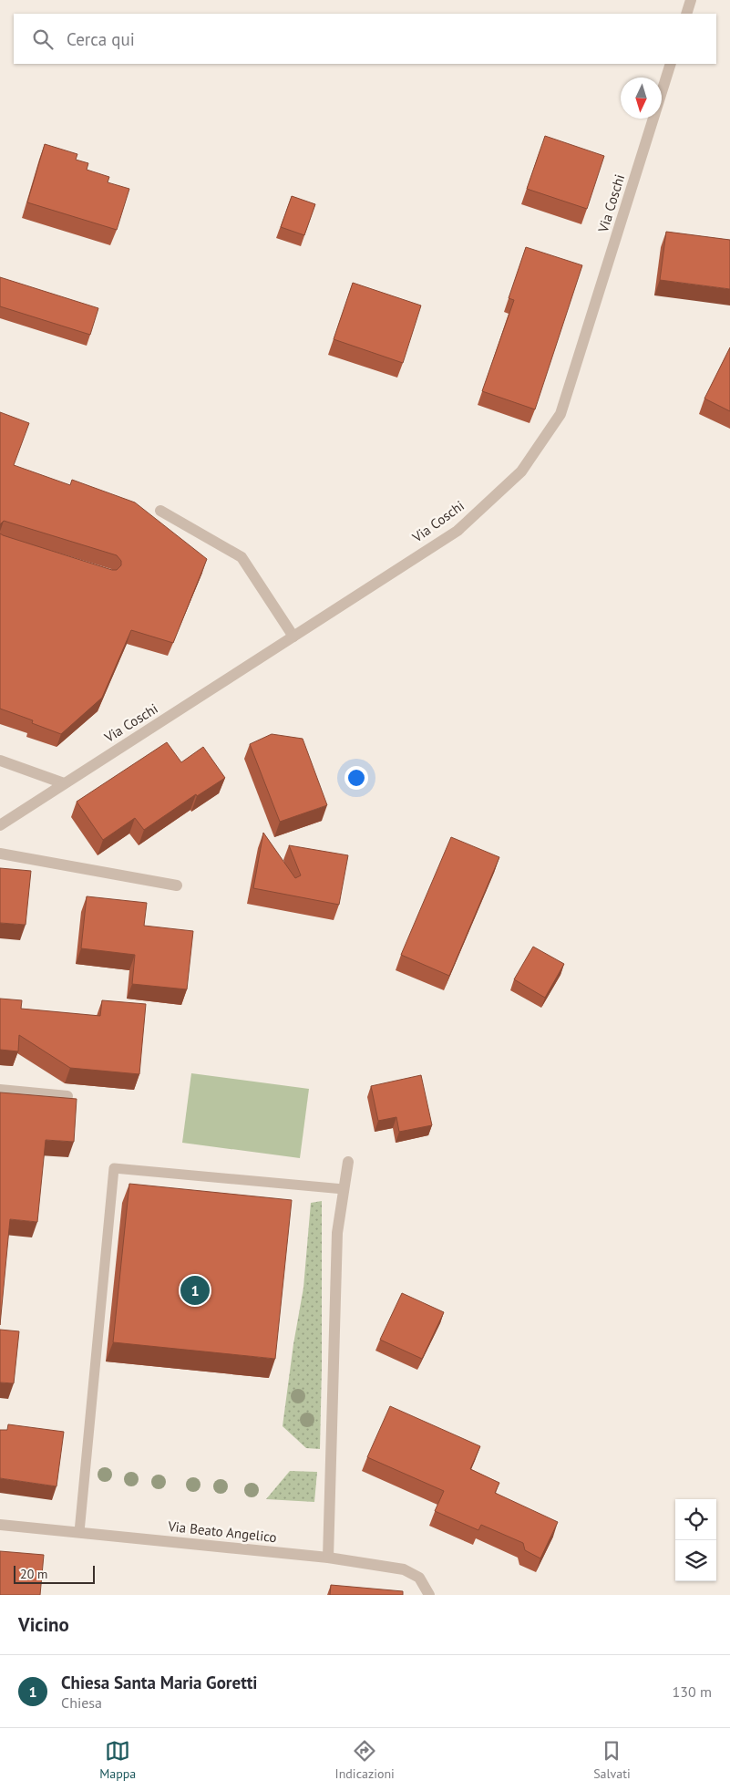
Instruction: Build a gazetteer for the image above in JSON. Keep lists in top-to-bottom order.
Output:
{
  "streets": {
    "street": ["Via Coschi", "Via Beato Angelico"]
  },
  "scale_bar": "20 m",
  "north": "bottom",
  "page": {
    "search": "Cerca qui",
    "pins": "1",
    "scale": "20 m",
    "heading": "Vicino",
    "list": [
      {
        "mark": "1",
        "name": "Chiesa Santa Maria Goretti",
        "note": "Chiesa",
        "value": "130 m"
      }
    ],
    "nav": ["Mappa", "Indicazioni", "Salvati"]
  }
}
